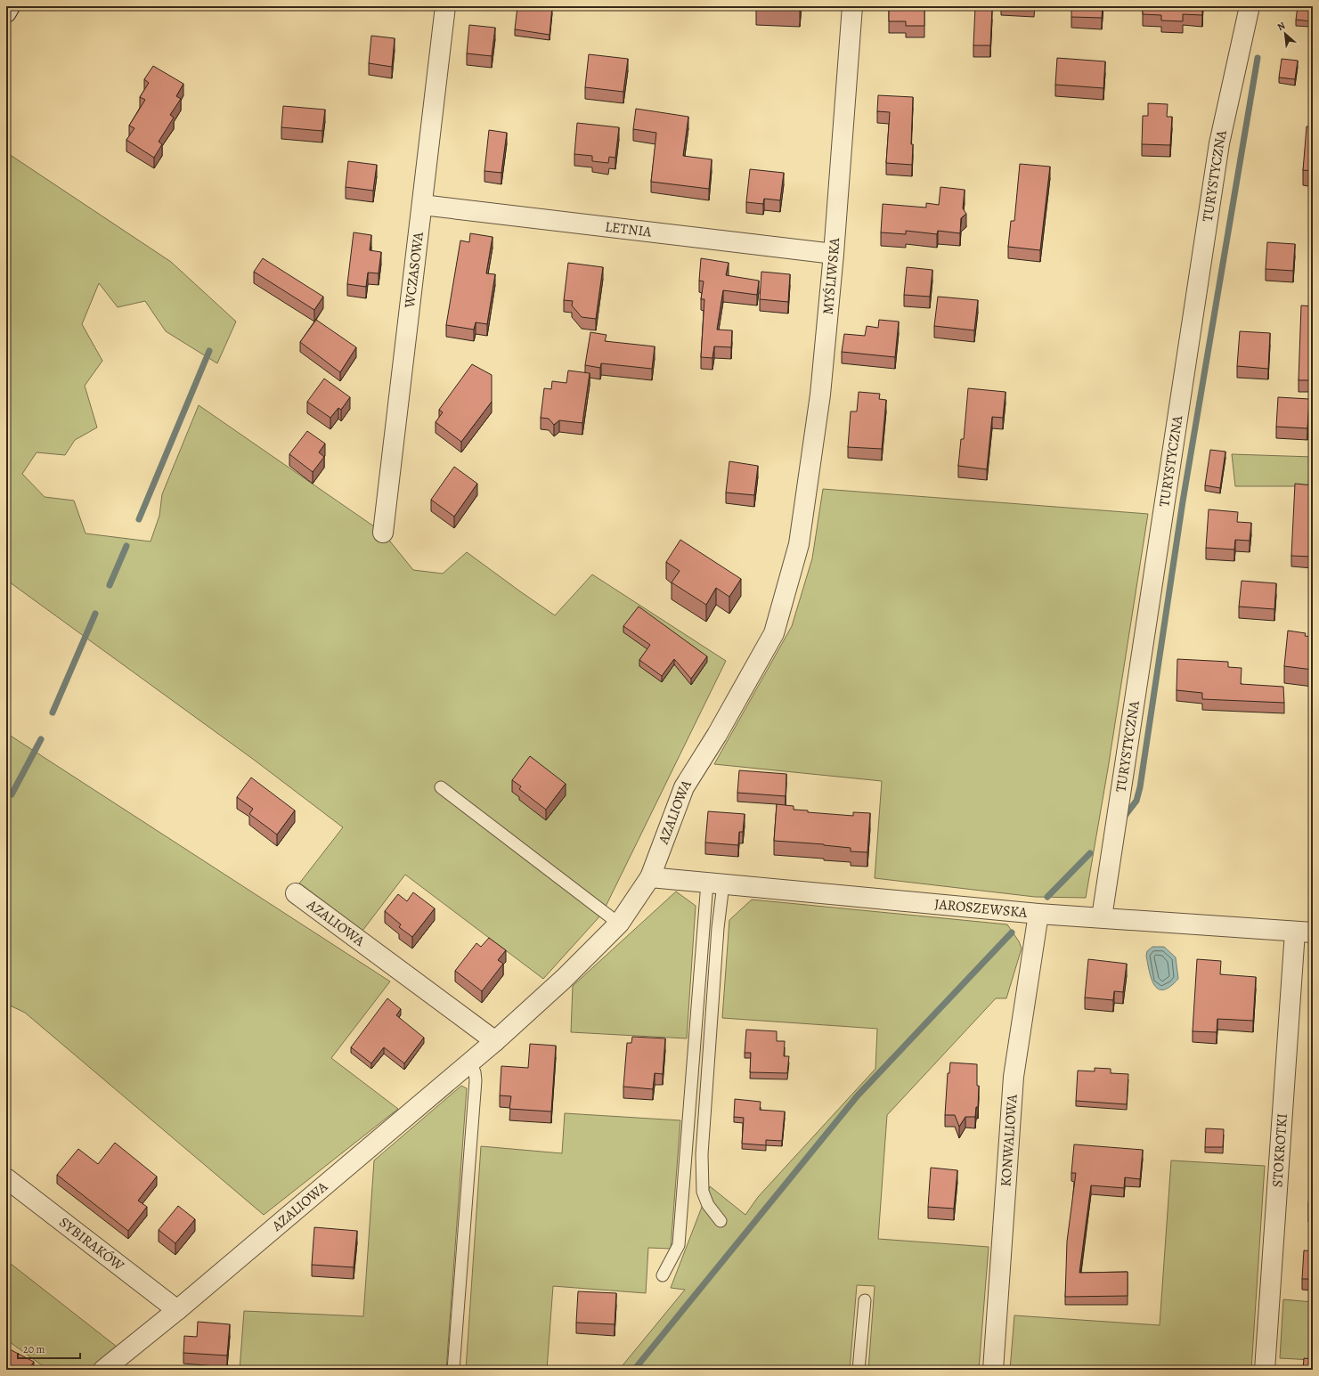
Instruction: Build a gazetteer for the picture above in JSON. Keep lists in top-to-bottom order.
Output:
{
  "streets": {
    "street": [
      "TURYSTYCZNA",
      "LETNIA",
      "WCZASOWA",
      "MYŚLIWSKA",
      "AZALIOWA",
      "JAROSZEWSKA",
      "KONWALIOWA",
      "STOKROTKI",
      "SYBIRAKÓW"
    ]
  },
  "crossings": [
    ["TURYSTYCZNA", "JAROSZEWSKA"],
    ["LETNIA", "WCZASOWA"],
    ["LETNIA", "MYŚLIWSKA"],
    ["MYŚLIWSKA", "AZALIOWA"],
    ["AZALIOWA", "JAROSZEWSKA"],
    ["AZALIOWA", "SYBIRAKÓW"],
    ["JAROSZEWSKA", "KONWALIOWA"],
    ["JAROSZEWSKA", "STOKROTKI"]
  ],
  "scale_bar": "20 m",
  "north": "top left"
}
